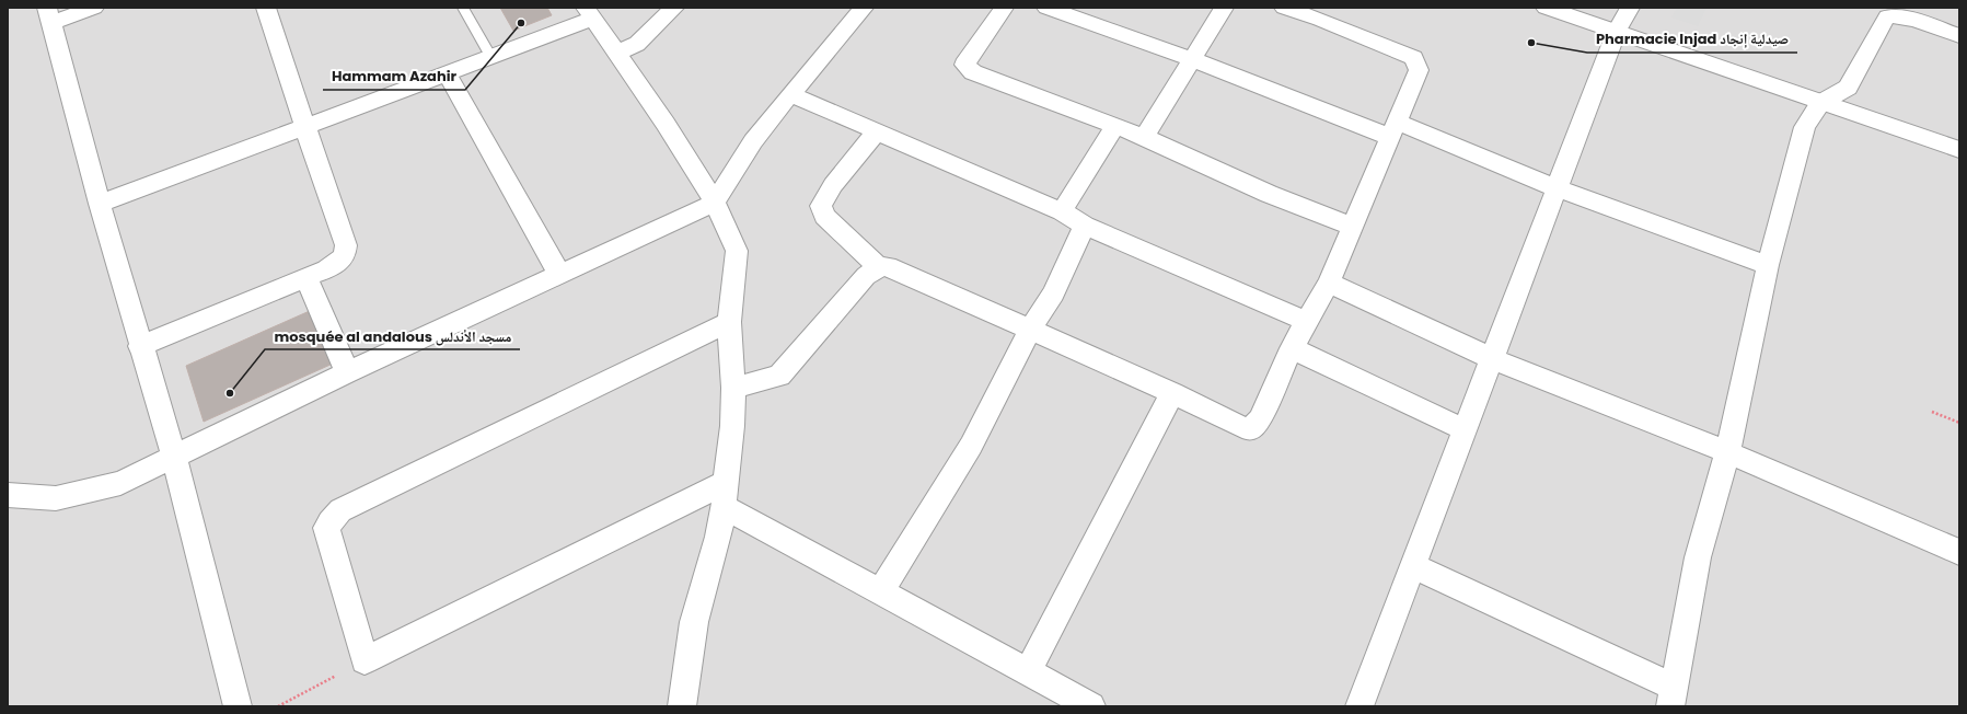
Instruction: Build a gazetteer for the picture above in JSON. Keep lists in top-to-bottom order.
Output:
{
  "places": ["Hammam Azahir", "Pharmacie Injad صيدلية إنجاد", "mosquée al andalous مسجد الأندلس"]
}
